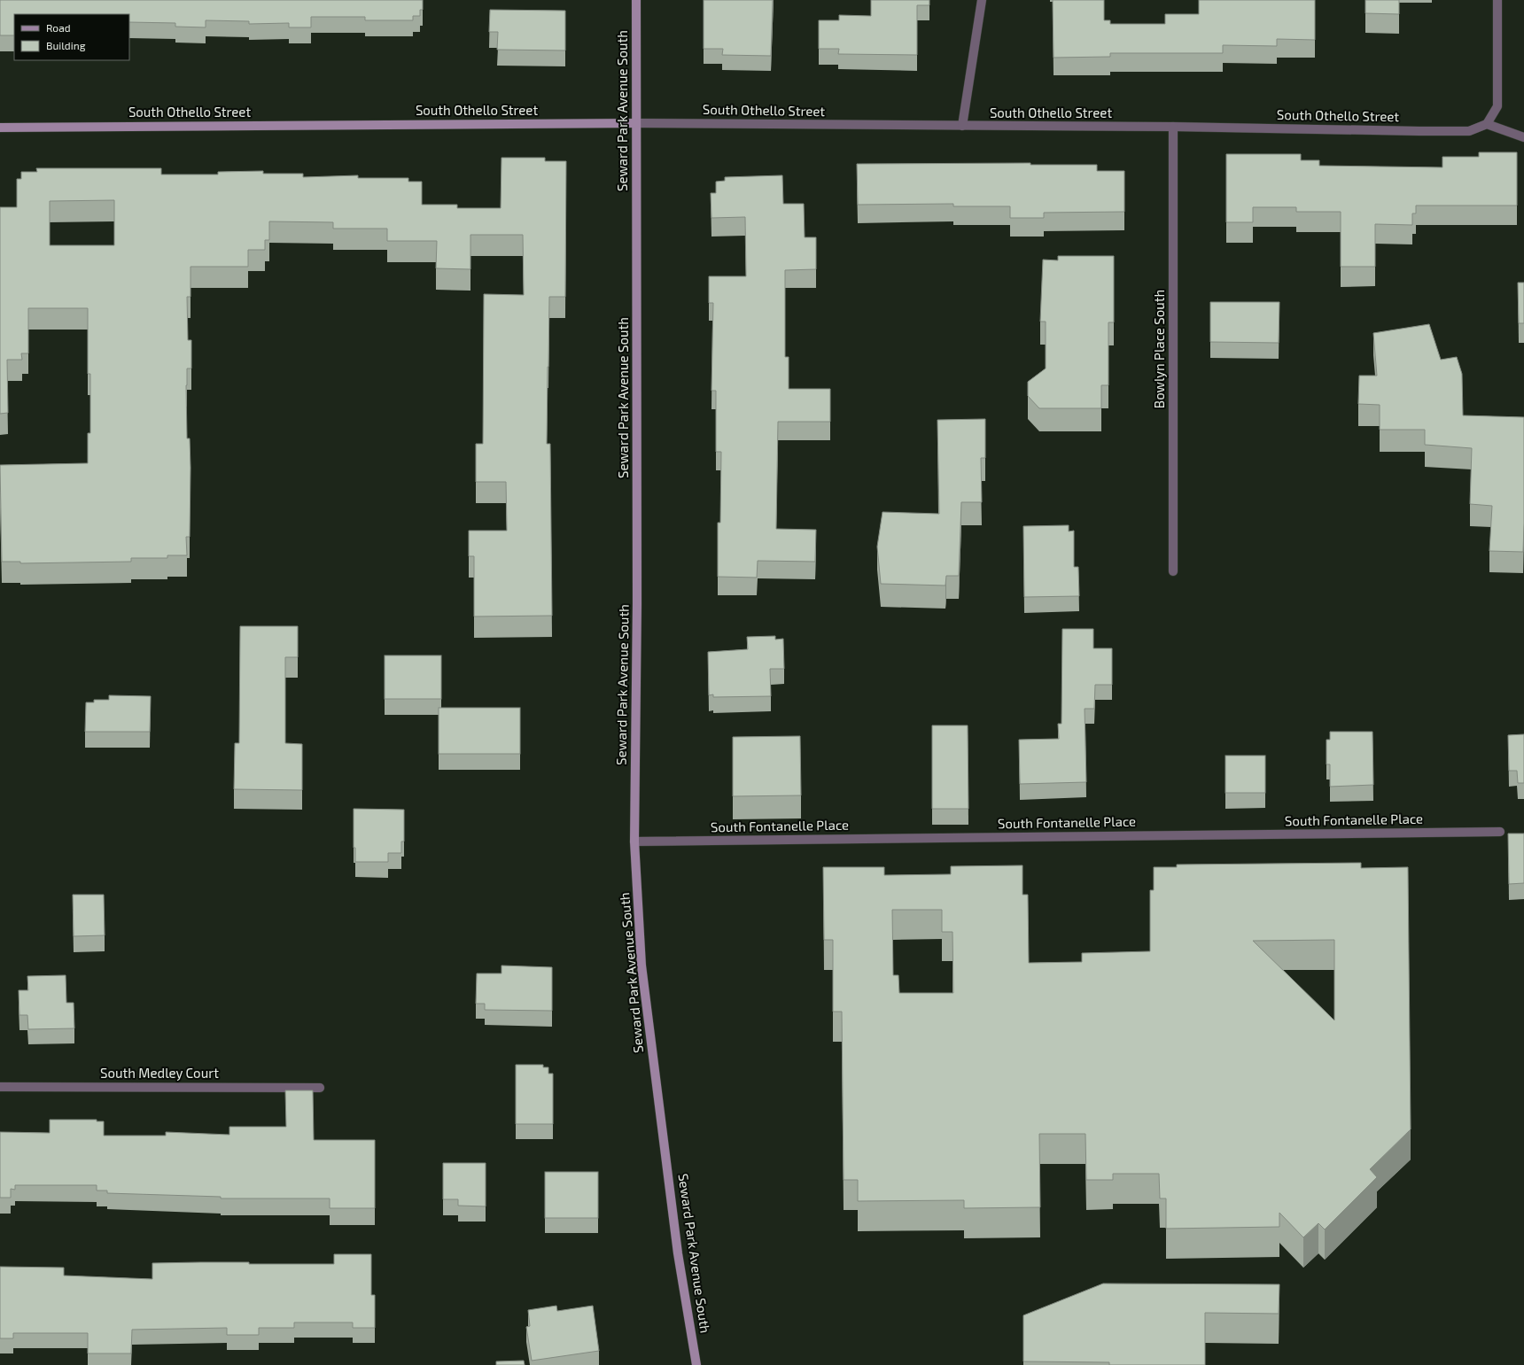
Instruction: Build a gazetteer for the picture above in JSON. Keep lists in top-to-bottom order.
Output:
{
  "streets": {
    "main road": ["South Othello Street", "Seward Park Avenue South"],
    "street": ["Bowlyn Place South", "South Fontanelle Place", "South Medley Court"]
  },
  "crossings": [
    ["South Othello Street", "Seward Park Avenue South"],
    ["South Othello Street", "Bowlyn Place South"],
    ["Seward Park Avenue South", "South Fontanelle Place"]
  ],
  "legend": ["Road", "Building"]
}
